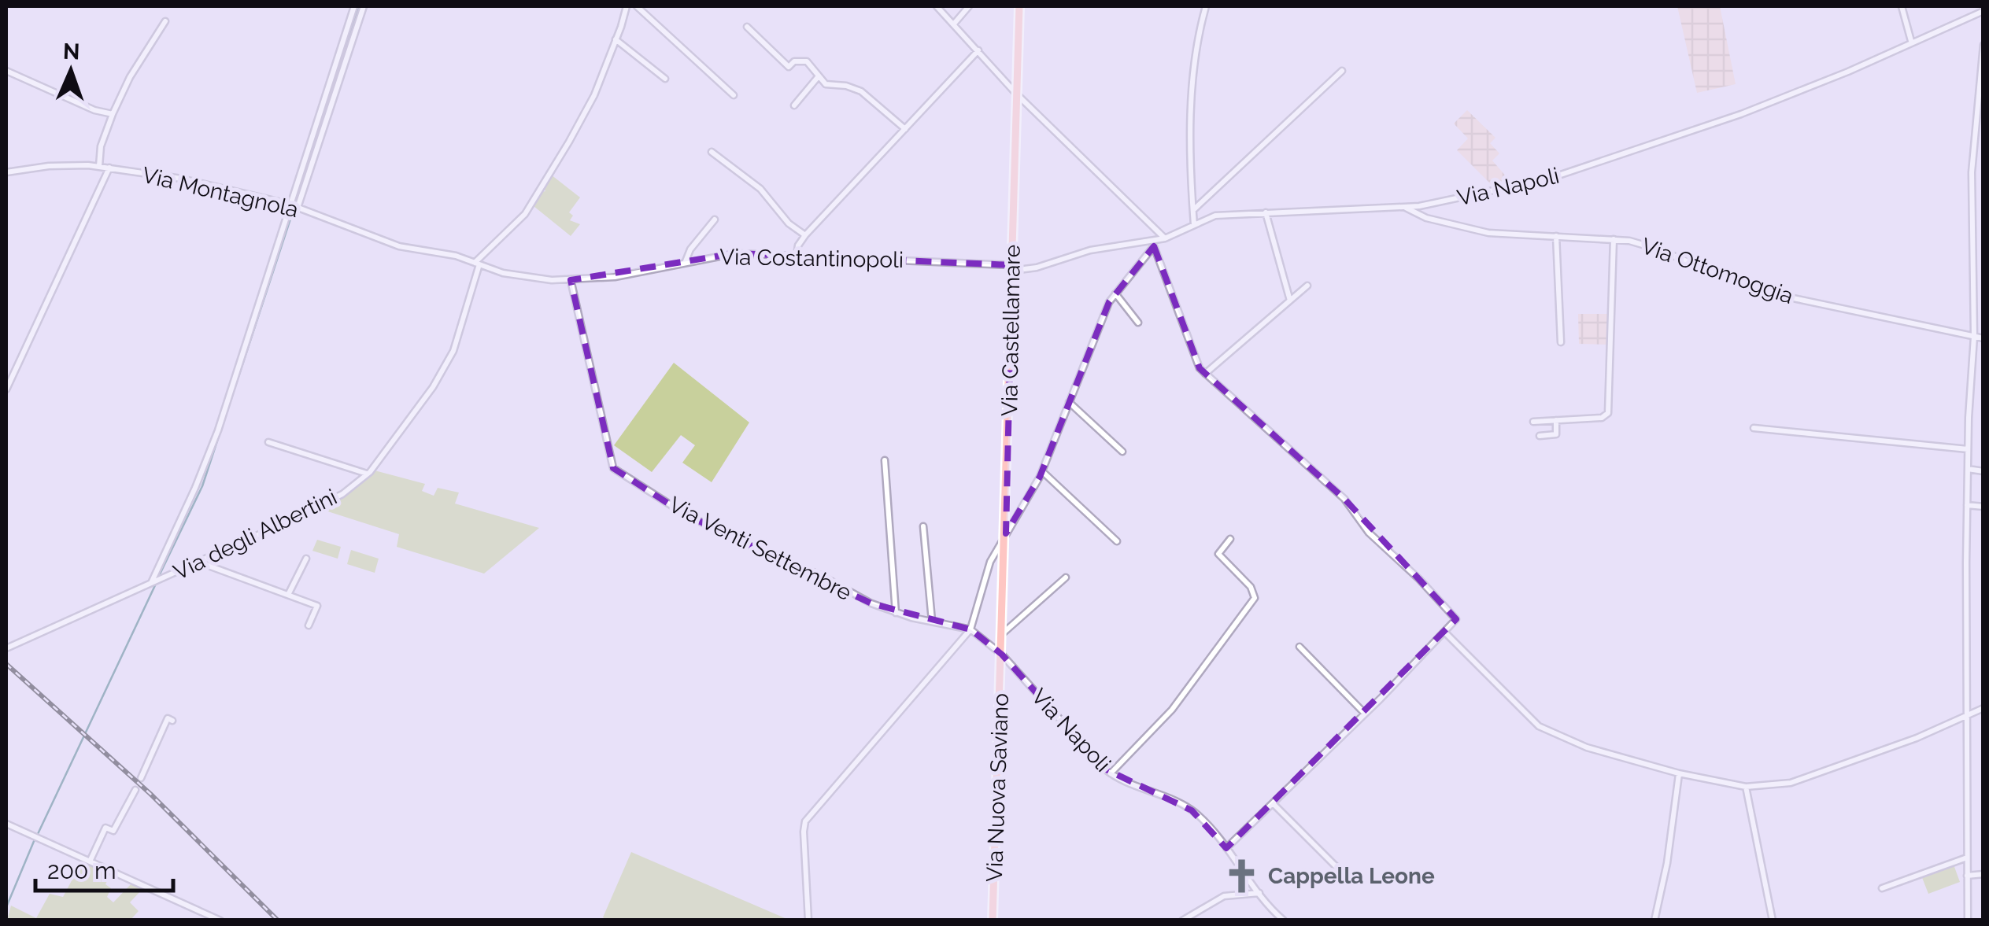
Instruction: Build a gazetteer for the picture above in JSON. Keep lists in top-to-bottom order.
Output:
{
  "streets": {
    "main road": ["Via Castellamare", "Via Nuova Saviano"],
    "street": [
      "Via Napoli",
      "Via Montagnola",
      "Via Costantinopoli",
      "Via Ottomoggia",
      "Via degli Albertini",
      "Via Venti Settembre"
    ]
  },
  "crossings": [
    ["Via Napoli", "Via Costantinopoli"],
    ["Via Napoli", "Via Ottomoggia"],
    ["Via Napoli", "Via Castellamare"],
    ["Via Napoli", "Via Venti Settembre"],
    ["Via Napoli", "Via Nuova Saviano"],
    ["Via Montagnola", "Via Costantinopoli"],
    ["Via Montagnola", "Via degli Albertini"],
    ["Via Costantinopoli", "Via Castellamare"],
    ["Via Costantinopoli", "Via degli Albertini"],
    ["Via Costantinopoli", "Via Venti Settembre"],
    ["Via Castellamare", "Via Venti Settembre"],
    ["Via Castellamare", "Via Nuova Saviano"],
    ["Via Venti Settembre", "Via Nuova Saviano"]
  ],
  "places": {
    "church": ["Cappella Leone"]
  },
  "scale_bar": "200 m",
  "north": "top"
}
